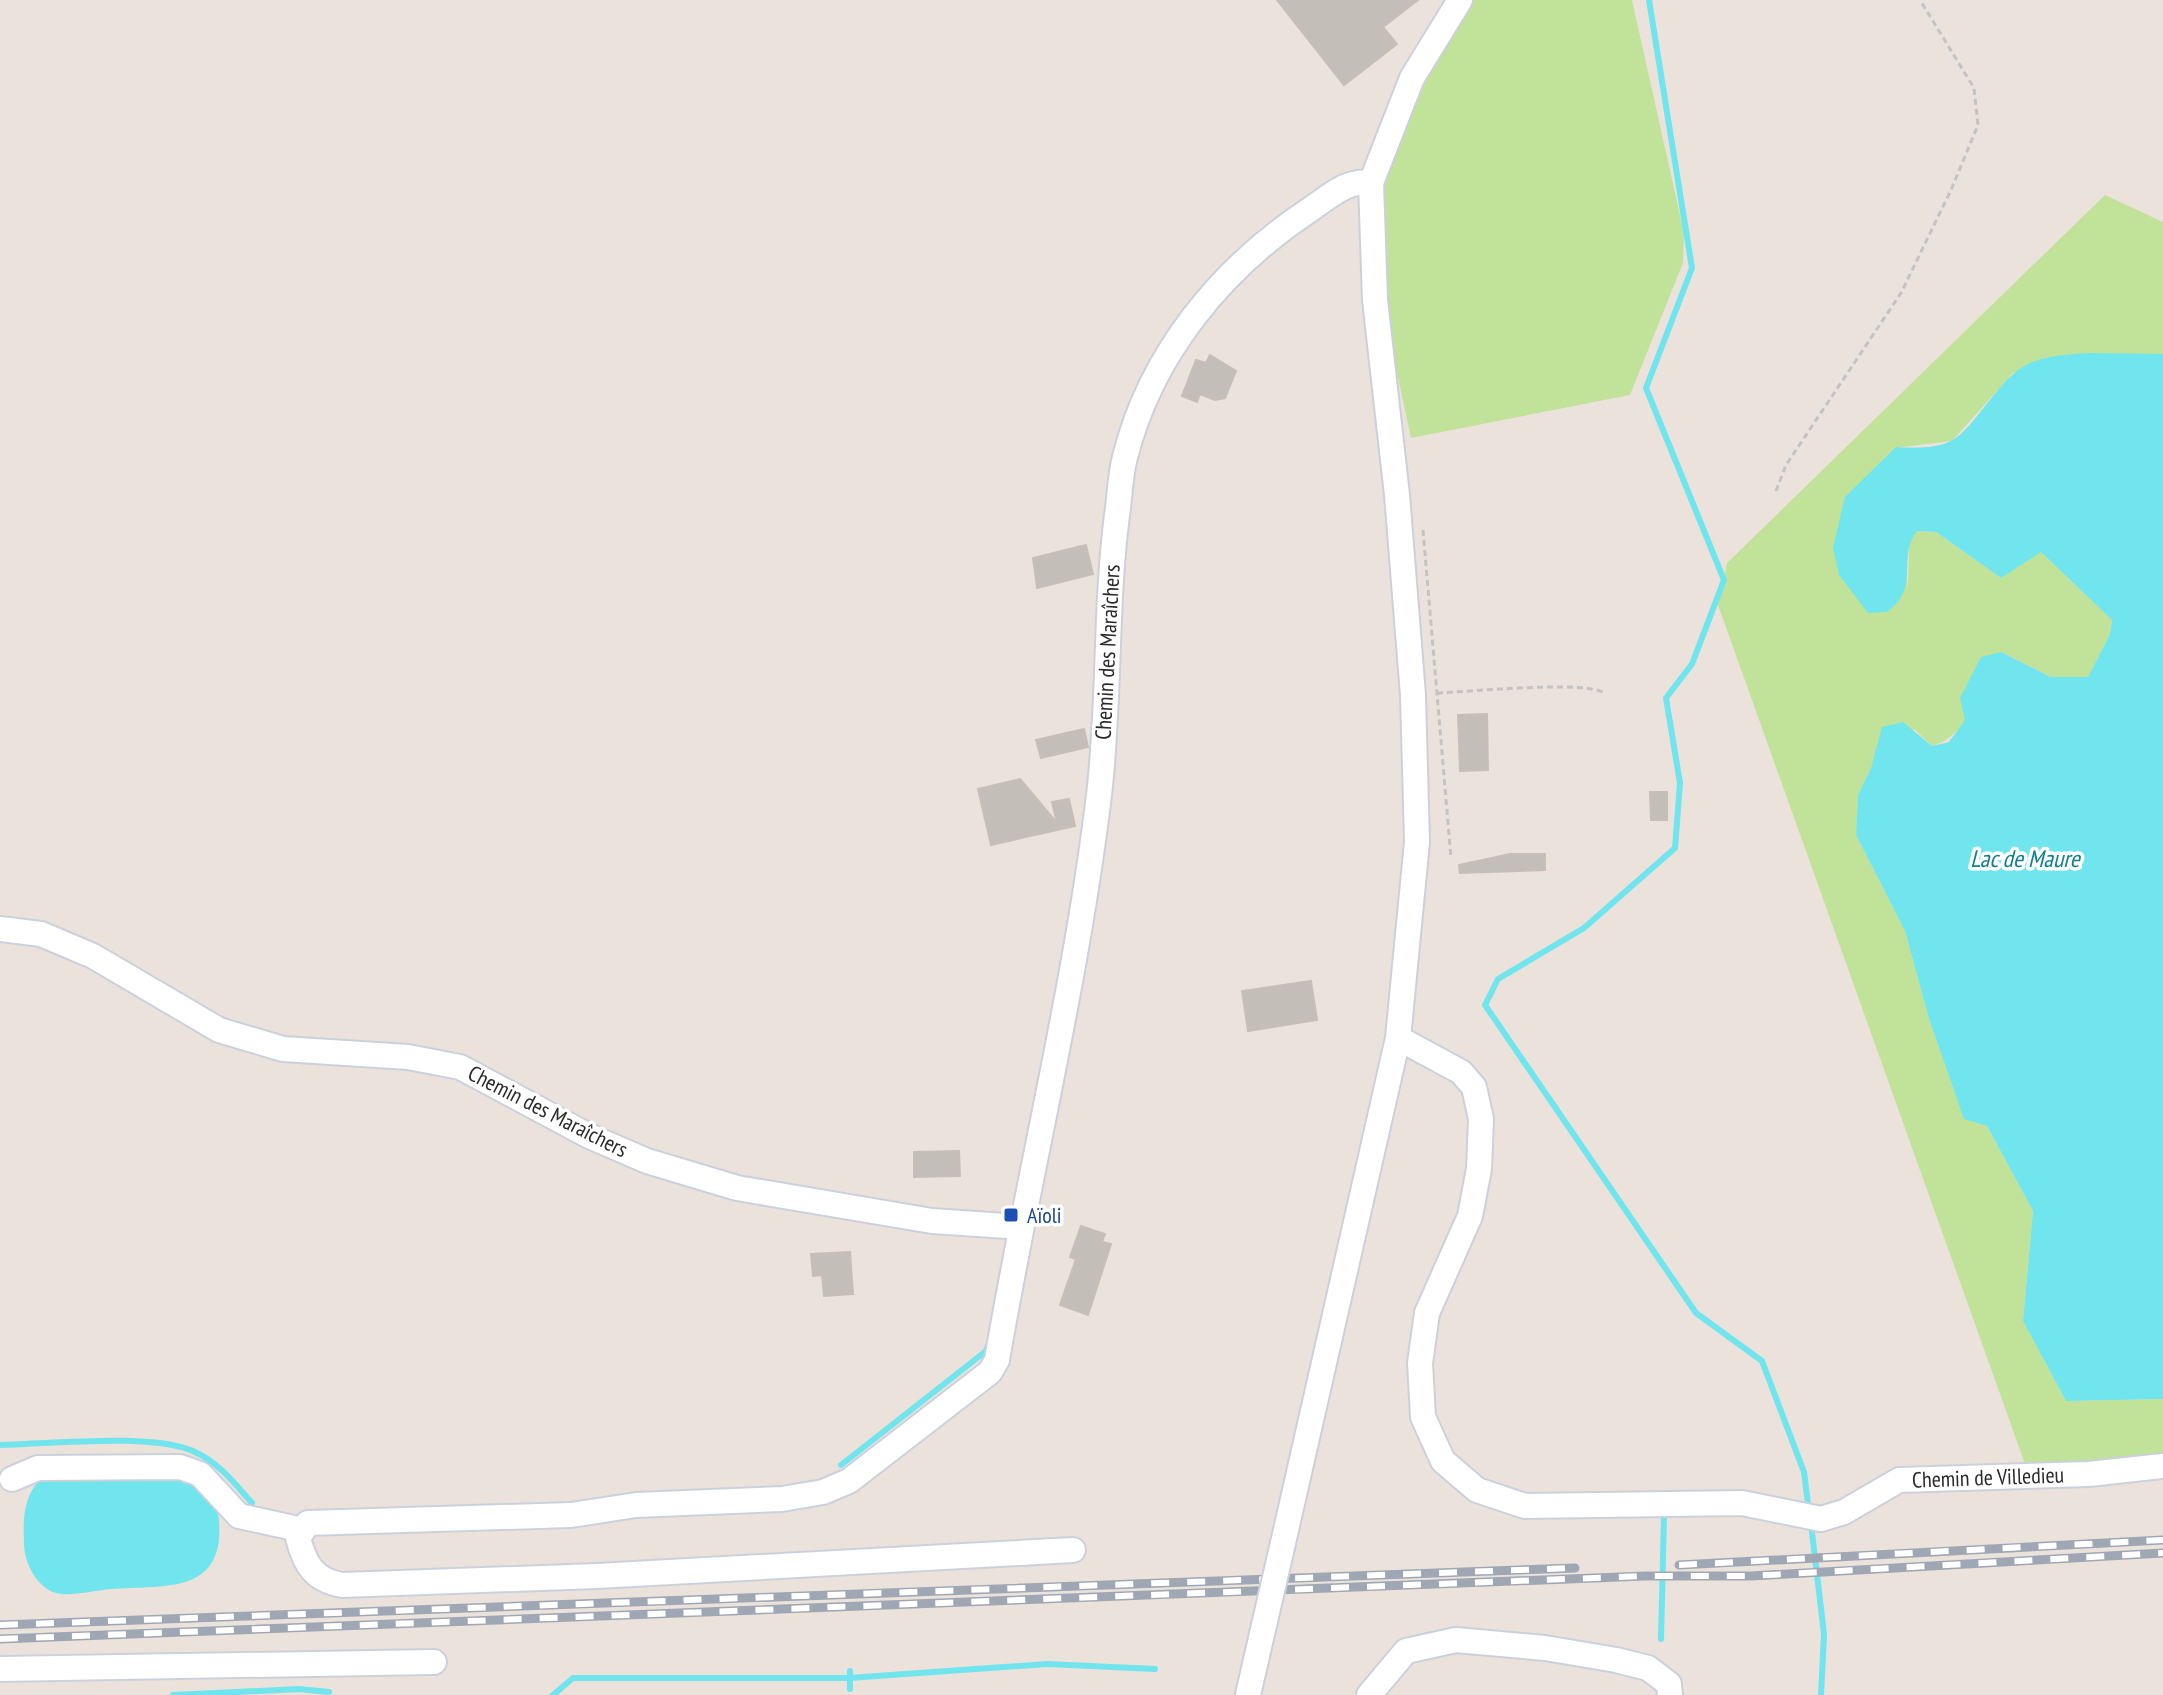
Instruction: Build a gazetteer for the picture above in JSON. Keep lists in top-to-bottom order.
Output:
{
  "streets": {
    "street": ["Chemin des Maraîchers", "Chemin de Villedieu"]
  },
  "water": ["Lac de Maure"],
  "places": {
    "transit": ["Aïoli"]
  }
}
